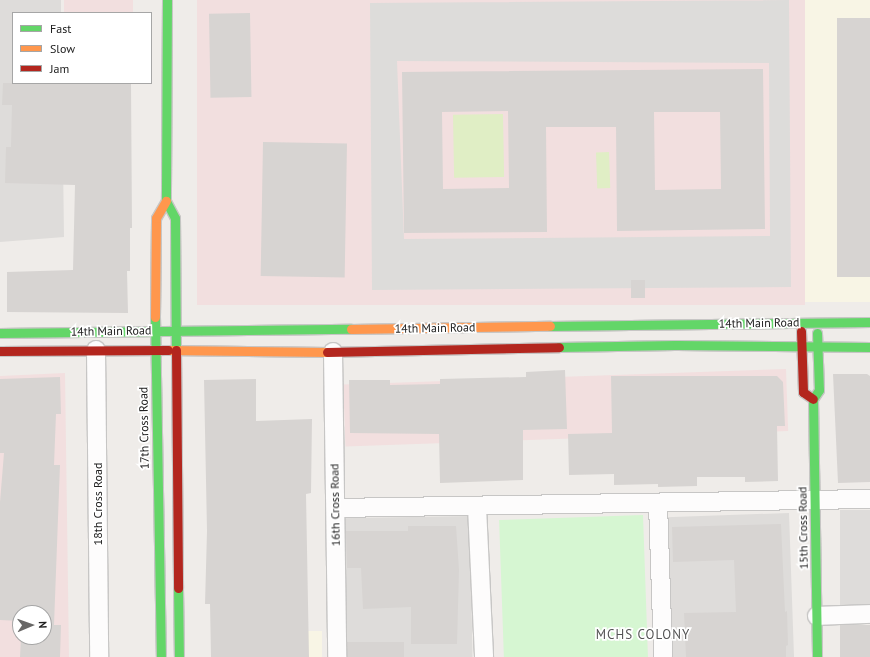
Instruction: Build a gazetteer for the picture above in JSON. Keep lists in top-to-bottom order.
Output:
{
  "streets": {
    "main road": ["14th Main Road", "17th Cross Road", "15th Cross Road"],
    "street": ["18th Cross Road", "16th Cross Road"]
  },
  "crossings": [
    ["14th Main Road", "17th Cross Road"],
    ["14th Main Road", "18th Cross Road"],
    ["14th Main Road", "16th Cross Road"],
    ["14th Main Road", "15th Cross Road"]
  ],
  "districts": ["MCHS COLONY"],
  "legend": ["Fast", "Slow", "Jam"],
  "north": "right"
}
